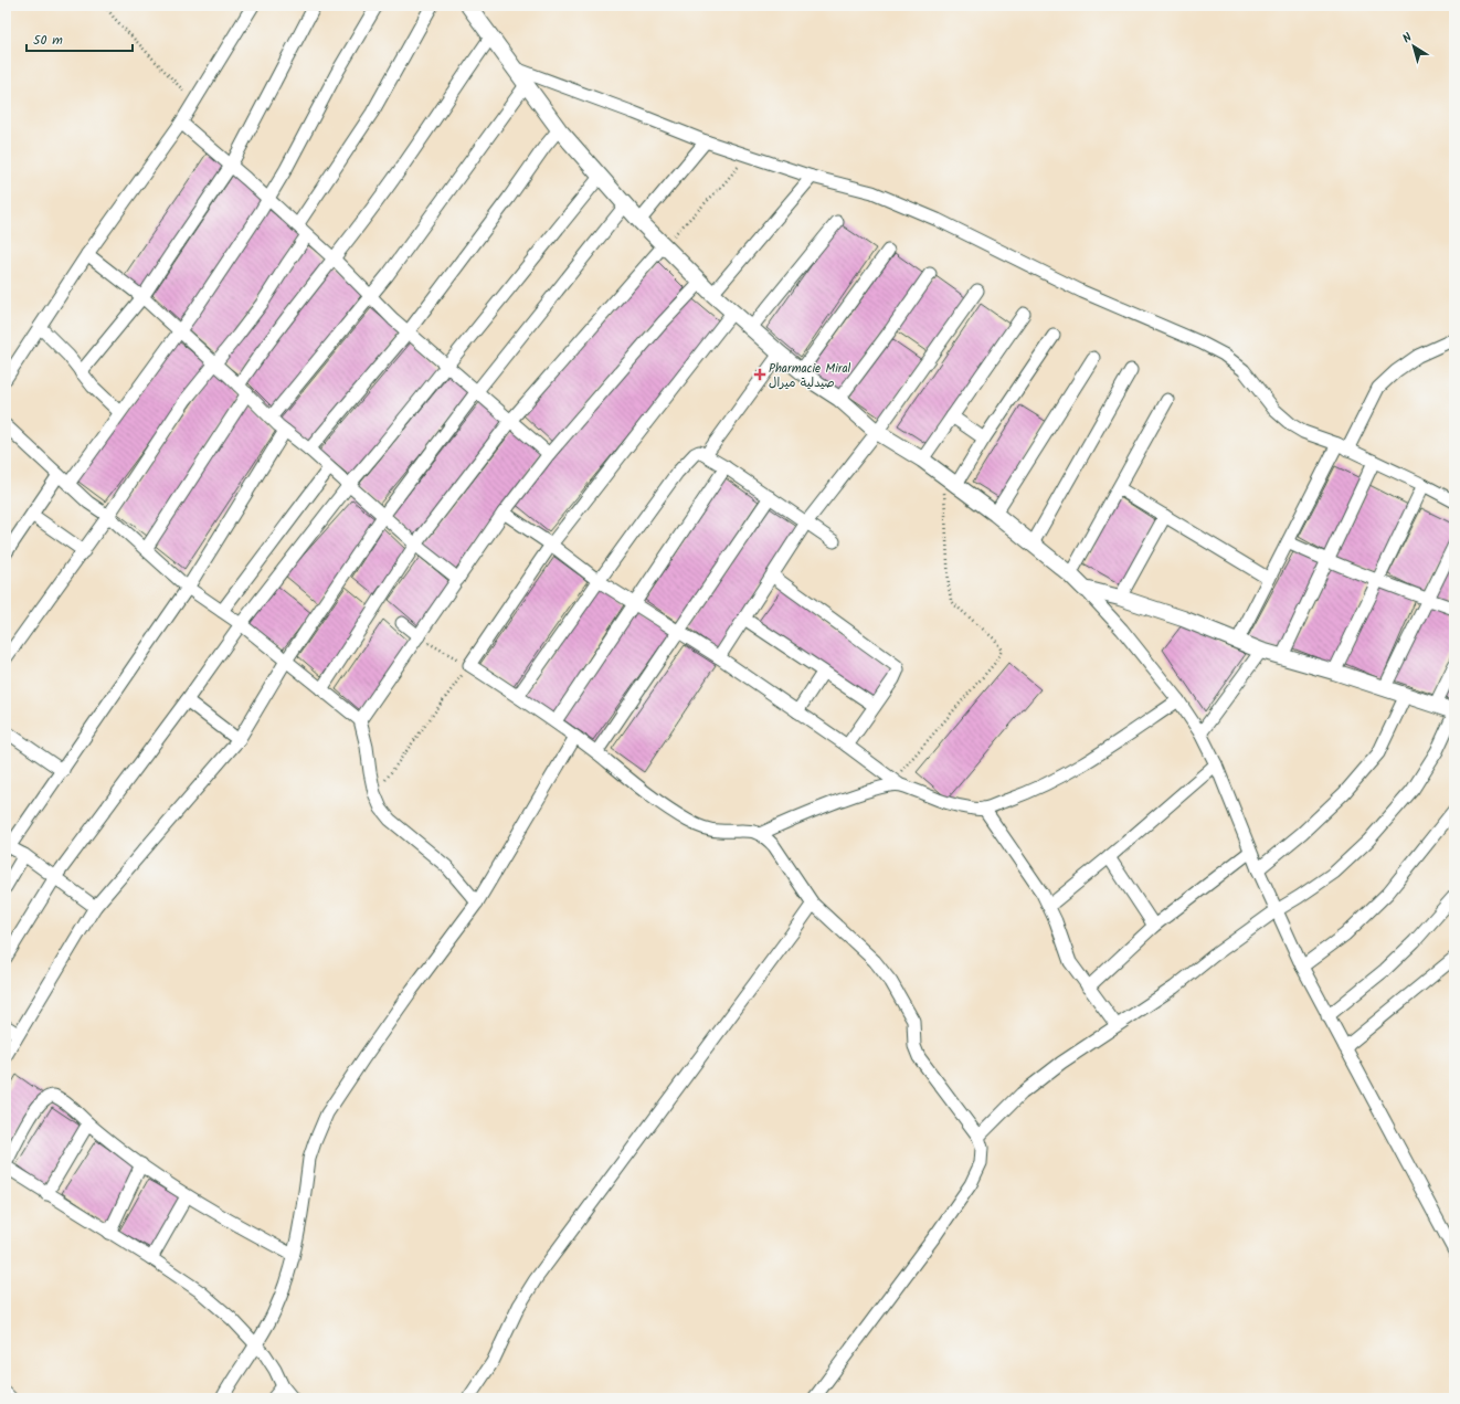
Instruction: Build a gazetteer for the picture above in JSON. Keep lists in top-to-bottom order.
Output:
{
  "places": {
    "health": ["Pharmacie Miral صيدلية ميرال"]
  },
  "scale_bar": "50 m",
  "north": "top left"
}
